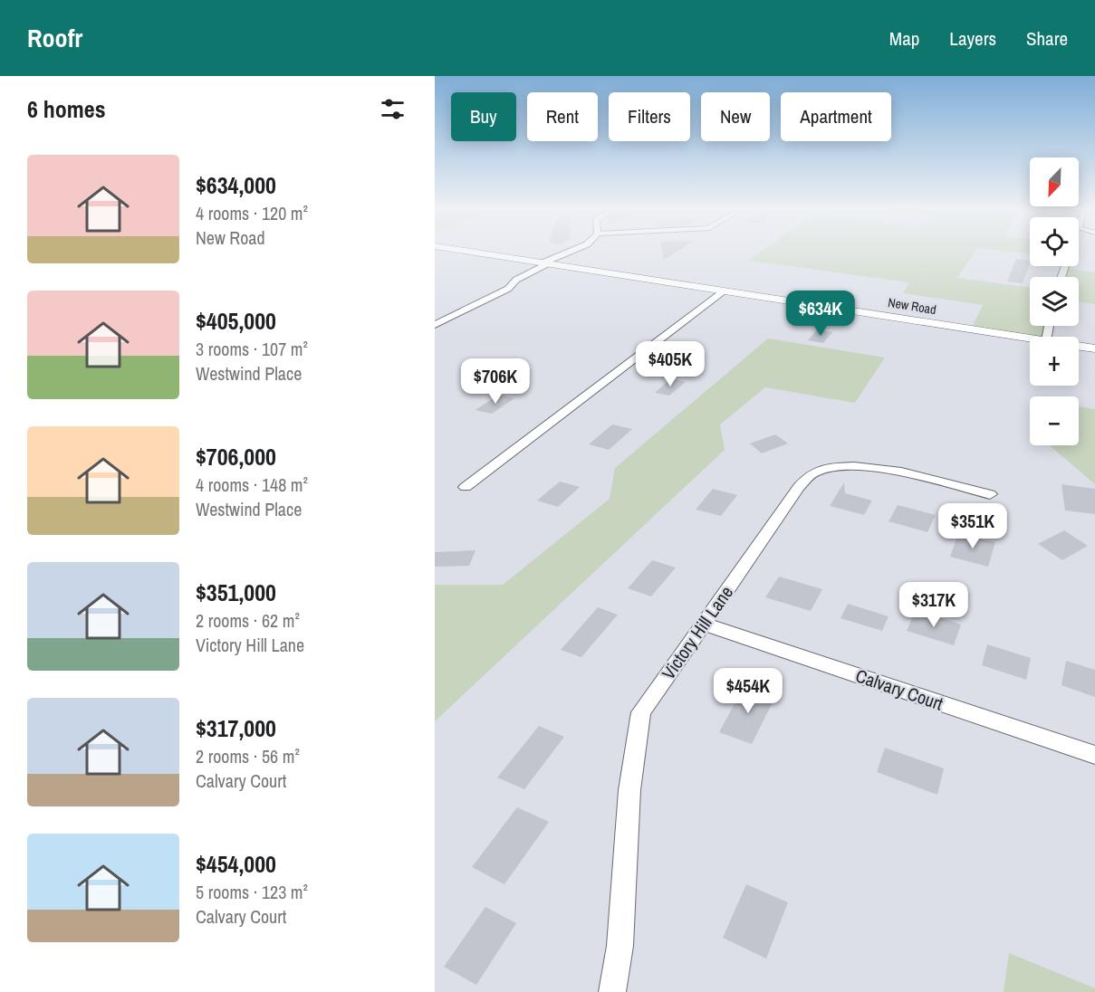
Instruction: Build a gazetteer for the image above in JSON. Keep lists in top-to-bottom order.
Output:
{
  "streets": {
    "street": ["New Road", "Victory Hill Lane", "Calvary Court"]
  },
  "crossings": [
    ["Victory Hill Lane", "Calvary Court"]
  ],
  "north": "bottom left",
  "page": {
    "header": "Roofr",
    "nav": ["Map", "Layers", "Share"],
    "heading": "6 homes",
    "chip": [
      "Buy",
      "Rent",
      "Filters",
      "New",
      "Apartment"
    ],
    "list": [
      {
        "name": "$634,000",
        "note": "4 rooms · 120 m² · New Road"
      },
      {
        "name": "$405,000",
        "note": "3 rooms · 107 m² · Westwind Place"
      },
      {
        "name": "$706,000",
        "note": "4 rooms · 148 m² · Westwind Place"
      },
      {
        "name": "$351,000",
        "note": "2 rooms · 62 m² · Victory Hill Lane"
      },
      {
        "name": "$317,000",
        "note": "2 rooms · 56 m² · Calvary Court"
      },
      {
        "name": "$454,000",
        "note": "5 rooms · 123 m² · Calvary Court"
      }
    ],
    "map_buttons": ["+", "−"],
    "price": [
      "$634K",
      "$405K",
      "$706K",
      "$351K",
      "$317K",
      "$454K"
    ]
  }
}
